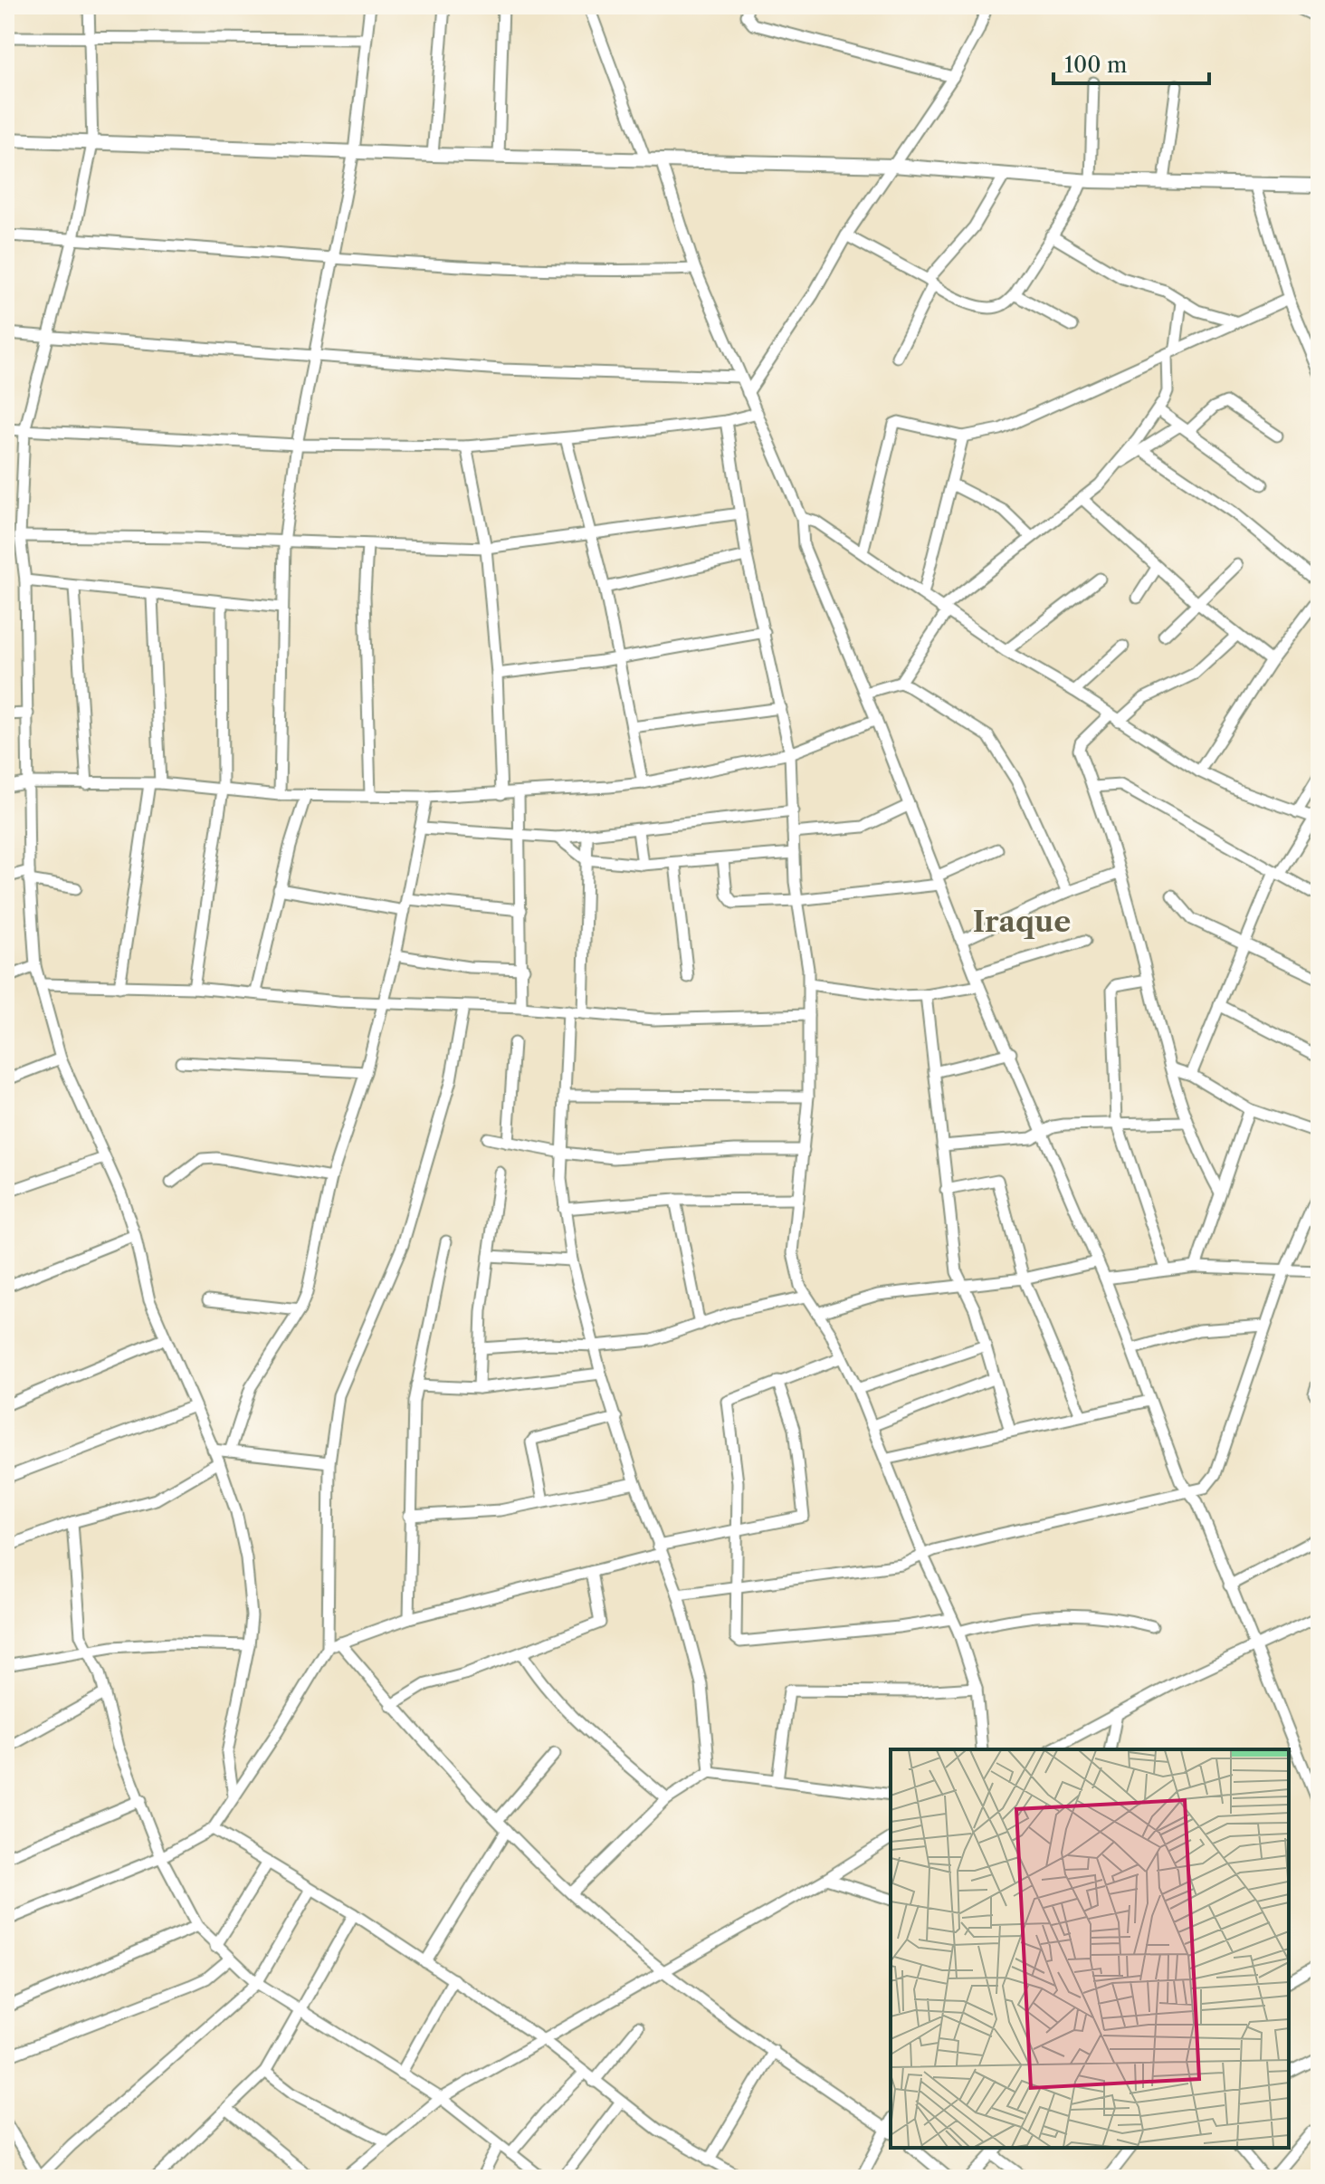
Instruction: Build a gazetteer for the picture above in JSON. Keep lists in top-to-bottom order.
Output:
{
  "districts": ["Iraque"],
  "scale_bar": "100 m"
}
